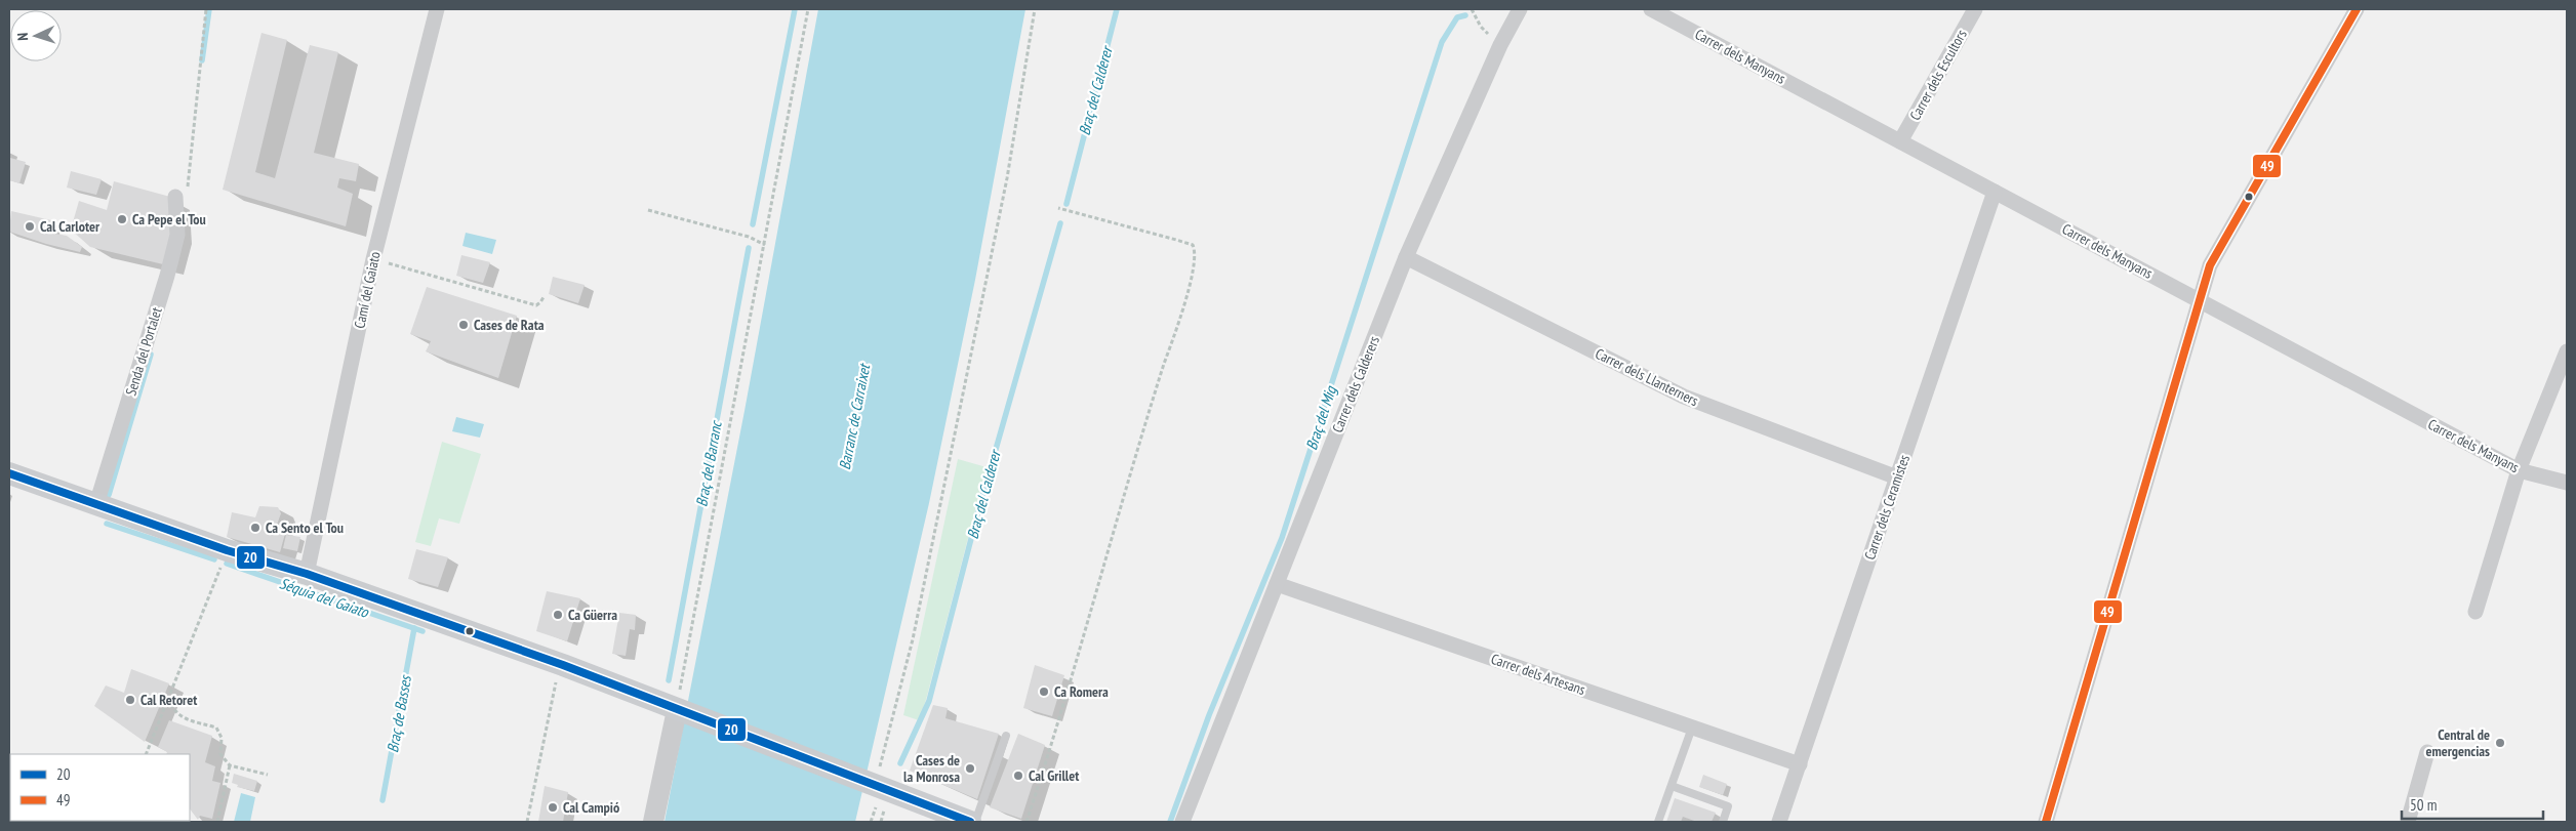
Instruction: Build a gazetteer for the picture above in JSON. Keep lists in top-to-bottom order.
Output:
{
  "streets": {
    "street": [
      "Carrer dels Manyans",
      "Carrer dels Escultors",
      "Camí del Gaiato",
      "Senda del Portalet",
      "Carrer dels Llanterners",
      "Carrer dels Calderers",
      "Carrer dels Ceramistes",
      "Carrer dels Artesans"
    ]
  },
  "crossings": [
    ["Carrer dels Manyans", "Carrer dels Escultors"],
    ["Carrer dels Manyans", "Carrer dels Ceramistes"],
    ["Carrer dels Llanterners", "Carrer dels Calderers"],
    ["Carrer dels Llanterners", "Carrer dels Ceramistes"],
    ["Carrer dels Calderers", "Carrer dels Artesans"],
    ["Carrer dels Ceramistes", "Carrer dels Artesans"]
  ],
  "water": [
    "Braç del Calderer",
    "Barranc de Carraixet",
    "Braç del Mig",
    "Braç del Barranc",
    "Séquia del Gaiato",
    "Braç de Basses"
  ],
  "places": [
    "Ca Pepe el Tou",
    "Cal Carloter",
    "Cases de Rata",
    "Ca Sento el Tou",
    "Ca Güerra",
    "Ca Romera",
    "Cal Retoret",
    "Central de emergencias",
    "Cases de la Monrosa",
    "Cal Grillet",
    "Cal Campió"
  ],
  "lines": ["transit line 49", "transit line 20"],
  "legend": ["20", "49"],
  "scale_bar": "50 m",
  "north": "left"
}
